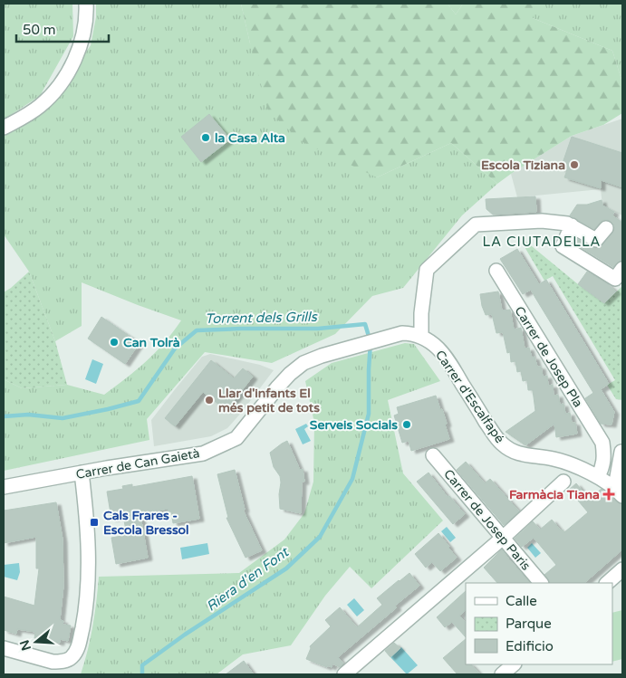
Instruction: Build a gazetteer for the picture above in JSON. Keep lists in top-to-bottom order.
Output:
{
  "streets": {
    "street": [
      "Carrer de Josep Pla",
      "Carrer d'Escalfapé",
      "Carrer de Can Gaietà",
      "Carrer de Josep Paris"
    ]
  },
  "crossings": [
    ["Carrer d'Escalfapé", "Carrer de Can Gaietà"]
  ],
  "districts": ["LA CIUTADELLA"],
  "water": ["Torrent dels Grills", "Riera d'en Font"],
  "places": {
    "other": [
      "la Casa Alta",
      "Escola Tiziana",
      "Can Tolrà",
      "Llar d'infants El més petit de tots",
      "Serveis Socials"
    ],
    "health": ["Farmàcia Tiana"],
    "transit": ["Cals Frares - Escola Bressol"]
  },
  "legend": ["Calle", "Parque", "Edificio"],
  "scale_bar": "50 m",
  "north": "left"
}
